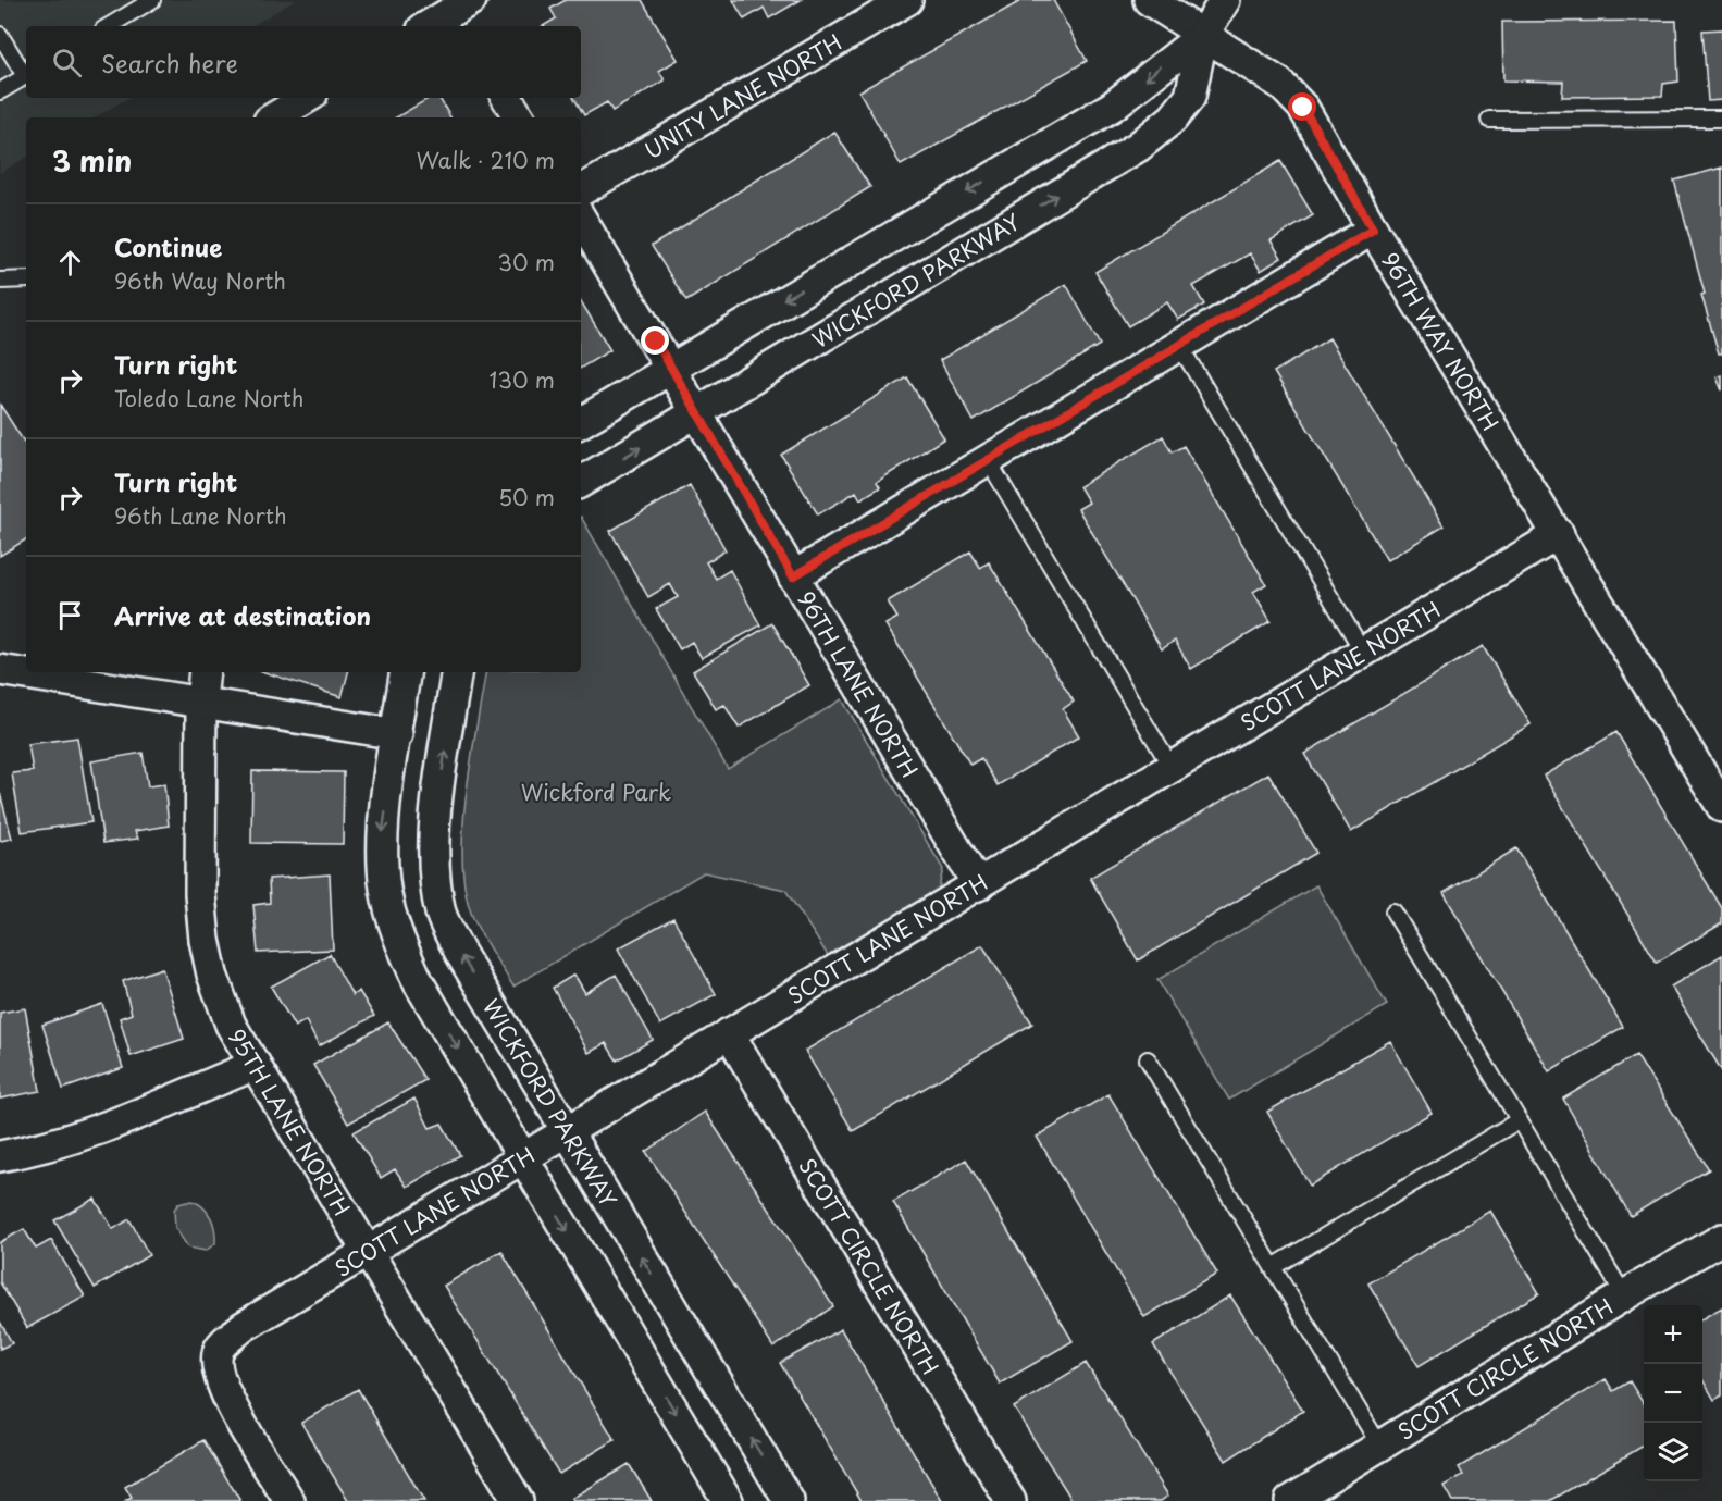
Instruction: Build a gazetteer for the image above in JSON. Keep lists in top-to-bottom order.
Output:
{
  "streets": {
    "street": [
      "UNITY LANE NORTH",
      "WICKFORD PARKWAY",
      "96TH WAY NORTH",
      "SCOTT LANE NORTH",
      "96TH LANE NORTH",
      "95TH LANE NORTH",
      "SCOTT CIRCLE NORTH"
    ]
  },
  "crossings": [
    ["WICKFORD PARKWAY", "96TH WAY NORTH"],
    ["WICKFORD PARKWAY", "SCOTT LANE NORTH"],
    ["WICKFORD PARKWAY", "96TH LANE NORTH"],
    ["96TH WAY NORTH", "SCOTT LANE NORTH"],
    ["SCOTT LANE NORTH", "96TH LANE NORTH"],
    ["SCOTT LANE NORTH", "95TH LANE NORTH"],
    ["SCOTT LANE NORTH", "SCOTT CIRCLE NORTH"]
  ],
  "parks": ["Wickford Park"],
  "page": {
    "search": "Search here",
    "heading": ["3 min", "Walk · 210 m"],
    "list": [
      ["Continue", "96th Way North", "30 m"],
      ["Turn right", "Toledo Lane North", "130 m"],
      ["Turn right", "96th Lane North", "50 m"],
      "Arrive at destination"
    ],
    "map_buttons": ["+", "−"]
  }
}
